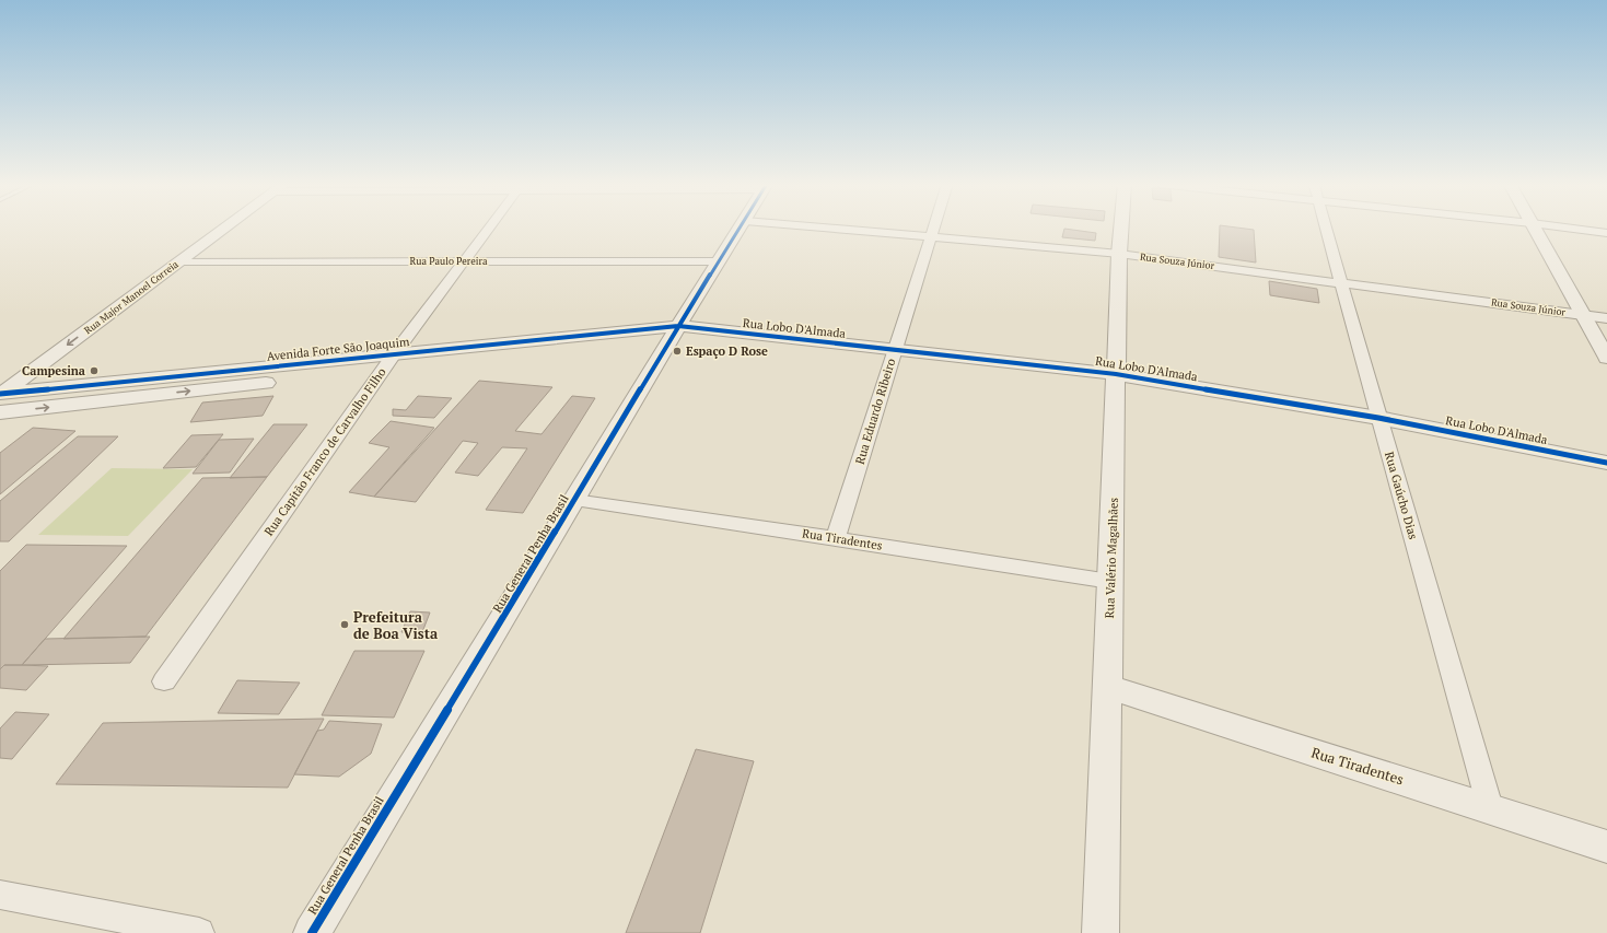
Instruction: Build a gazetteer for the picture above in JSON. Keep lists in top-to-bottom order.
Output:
{
  "streets": {
    "street": [
      "Rua Paulo Pereira",
      "Rua Souza Júnior",
      "Rua Major Manoel Correia",
      "Rua Lobo D'Almada",
      "Avenida Forte São Joaquim",
      "Rua Eduardo Ribeiro",
      "Rua Capitão Franco de Carvalho Filho",
      "Rua Gaúcho Dias",
      "Rua Tiradentes",
      "Rua General Penha Brasil",
      "Rua Valério Magalhães"
    ]
  },
  "crossings": [
    ["Rua Paulo Pereira", "Rua Major Manoel Correia"],
    ["Rua Paulo Pereira", "Rua Capitão Franco de Carvalho Filho"],
    ["Rua Paulo Pereira", "Rua General Penha Brasil"],
    ["Rua Souza Júnior", "Rua Eduardo Ribeiro"],
    ["Rua Souza Júnior", "Rua Gaúcho Dias"],
    ["Rua Souza Júnior", "Rua Valério Magalhães"],
    ["Rua Major Manoel Correia", "Avenida Forte São Joaquim"],
    ["Rua Lobo D'Almada", "Avenida Forte São Joaquim"],
    ["Rua Lobo D'Almada", "Rua Eduardo Ribeiro"],
    ["Rua Lobo D'Almada", "Rua Gaúcho Dias"],
    ["Rua Lobo D'Almada", "Rua General Penha Brasil"],
    ["Rua Lobo D'Almada", "Rua Valério Magalhães"],
    ["Avenida Forte São Joaquim", "Rua Capitão Franco de Carvalho Filho"],
    ["Avenida Forte São Joaquim", "Rua General Penha Brasil"],
    ["Rua Eduardo Ribeiro", "Rua Tiradentes"],
    ["Rua Gaúcho Dias", "Rua Tiradentes"],
    ["Rua Tiradentes", "Rua General Penha Brasil"],
    ["Rua Tiradentes", "Rua Valério Magalhães"]
  ],
  "one_way": ["Rua Major Manoel Correia"],
  "places": ["Espaço D Rose", "Campesina", "Prefeitura de Boa Vista"]
}
